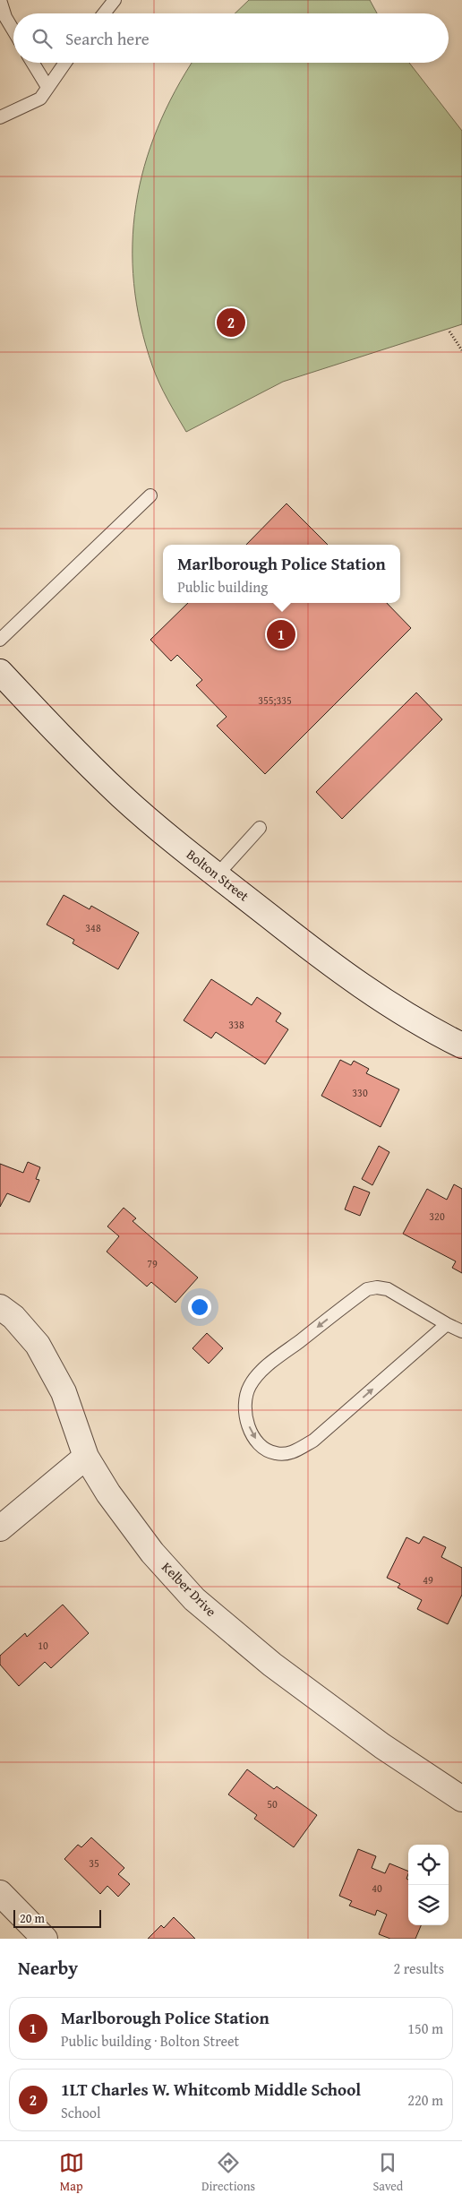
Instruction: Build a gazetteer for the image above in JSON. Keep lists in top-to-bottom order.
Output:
{
  "streets": {
    "street": ["Bolton Street", "Kelber Drive"]
  },
  "house_numbers": [
    "355;335",
    "348",
    "338",
    "330",
    "320",
    "79",
    "49",
    "10",
    "50",
    "35",
    "40"
  ],
  "scale_bar": "20 m",
  "page": {
    "search": "Search here",
    "pins": ["2", "1"],
    "popup": ["Marlborough Police Station", "Public building"],
    "scale": "20 m",
    "heading": ["Nearby", "2 results"],
    "list": [
      {
        "mark": "1",
        "name": "Marlborough Police Station",
        "note": "Public building · Bolton Street",
        "value": "150 m"
      },
      {
        "mark": "2",
        "name": "1LT Charles W. Whitcomb Middle School",
        "note": "School",
        "value": "220 m"
      }
    ],
    "nav": ["Map", "Directions", "Saved"]
  }
}
